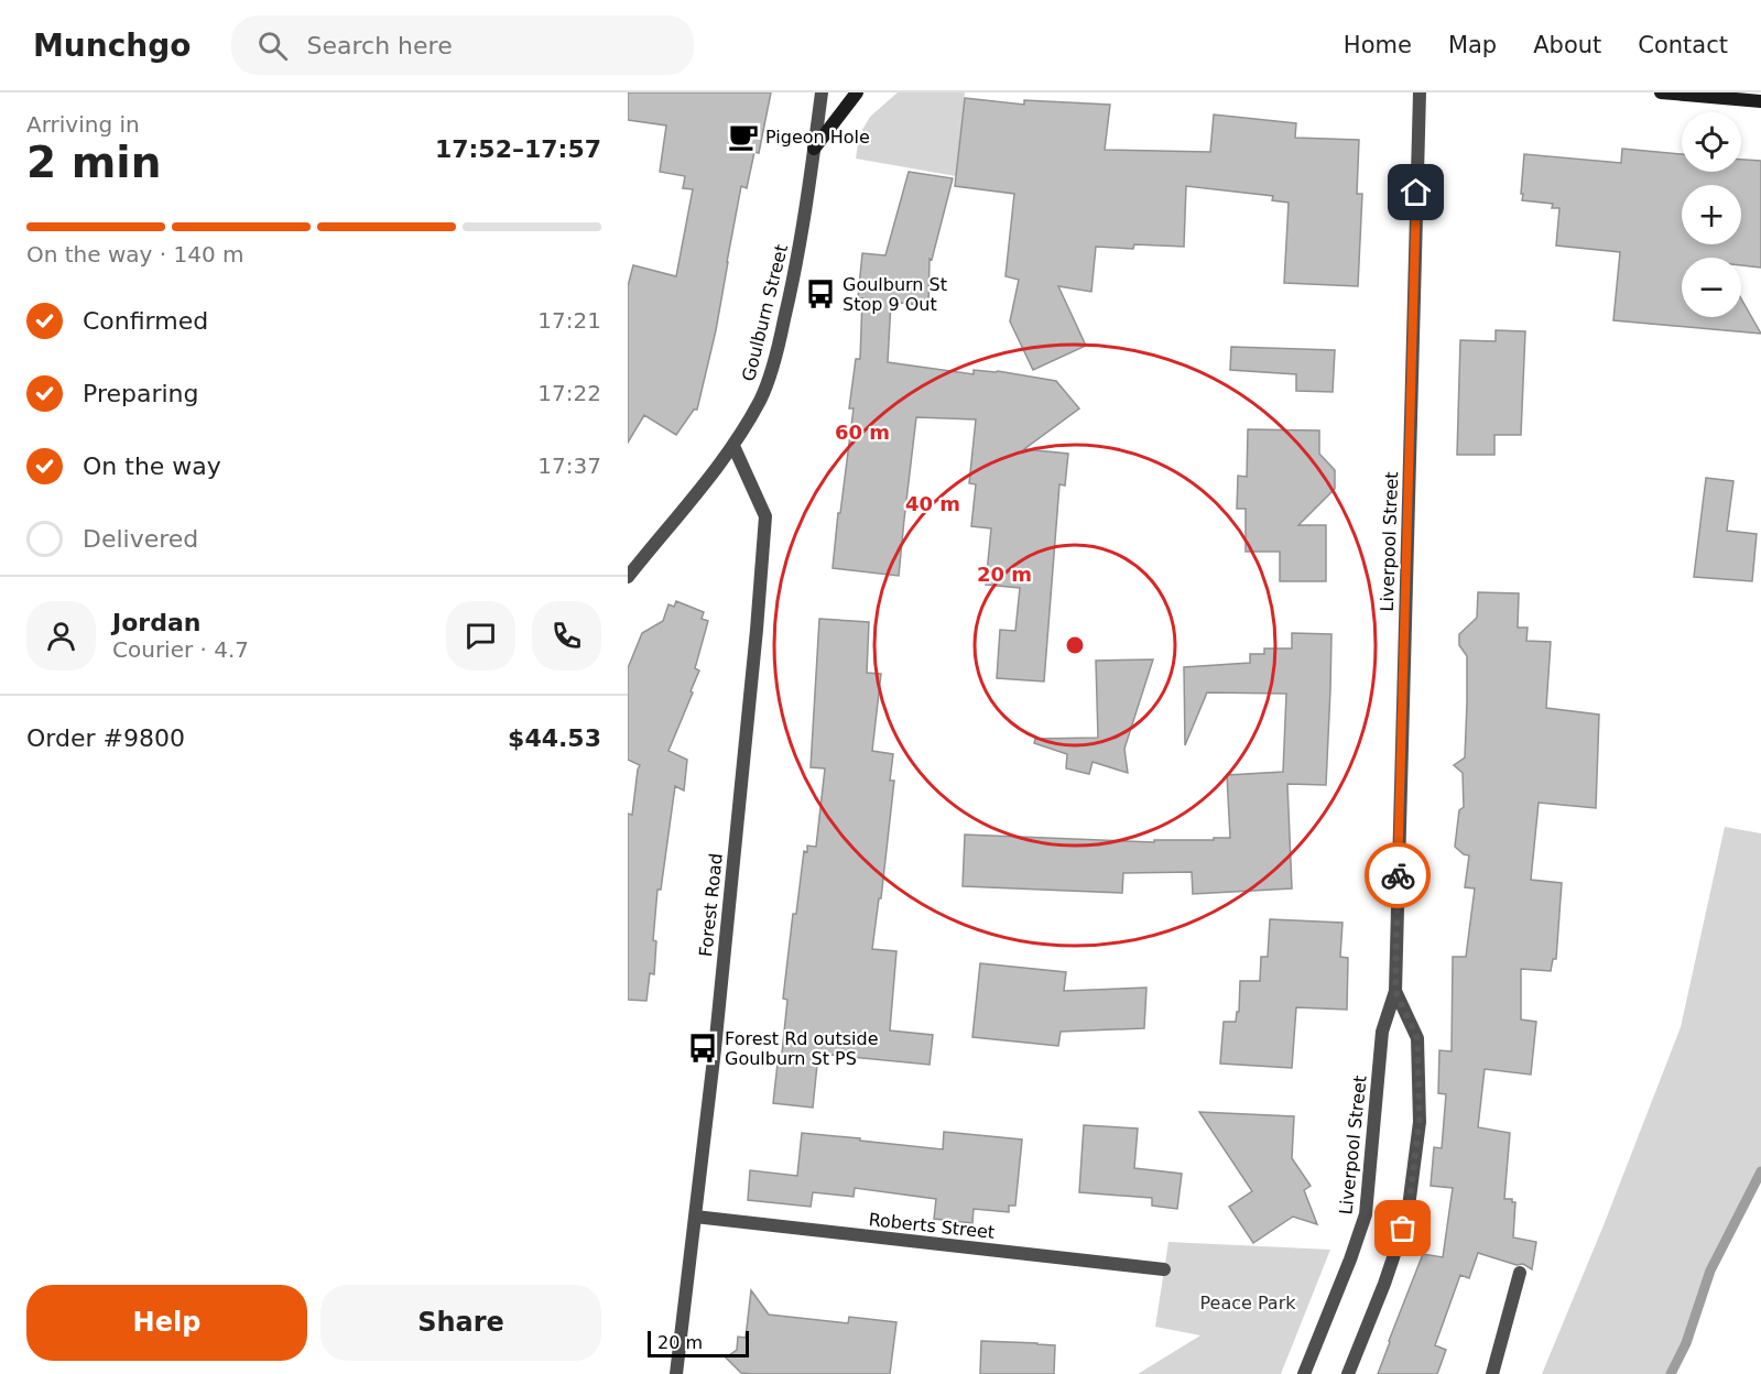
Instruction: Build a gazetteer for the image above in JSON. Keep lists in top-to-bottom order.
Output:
{
  "streets": {
    "street": [
      "Goulburn Street",
      "Liverpool Street",
      "Forest Road",
      "Roberts Street"
    ]
  },
  "crossings": [
    ["Goulburn Street", "Forest Road"],
    ["Forest Road", "Roberts Street"]
  ],
  "parks": ["Peace Park"],
  "places": {
    "cafe": ["Pigeon Hole"],
    "bus stop": ["Goulburn St Stop 9 Out", "Forest Rd outside Goulburn St PS"]
  },
  "scale_bar": "20 m",
  "page": {
    "header": "Munchgo",
    "search": "Search here",
    "nav": [
      "Home",
      "Map",
      "About",
      "Contact"
    ],
    "heading": ["2 min", "Arriving in", "17:52–17:57"],
    "panel": [
      "Jordan",
      "Courier · 4.7",
      "Order #9800",
      "$44.53"
    ],
    "map_buttons": ["+", "−"],
    "bar": "On the way · 140 m",
    "list": [
      ["Confirmed", "17:21"],
      ["Preparing", "17:22"],
      ["On the way", "17:37"],
      "Delivered"
    ],
    "buttons": ["Help", "Share"],
    "scale": "20 m"
  },
  "rings": ["60 m", "40 m", "20 m"]
}
